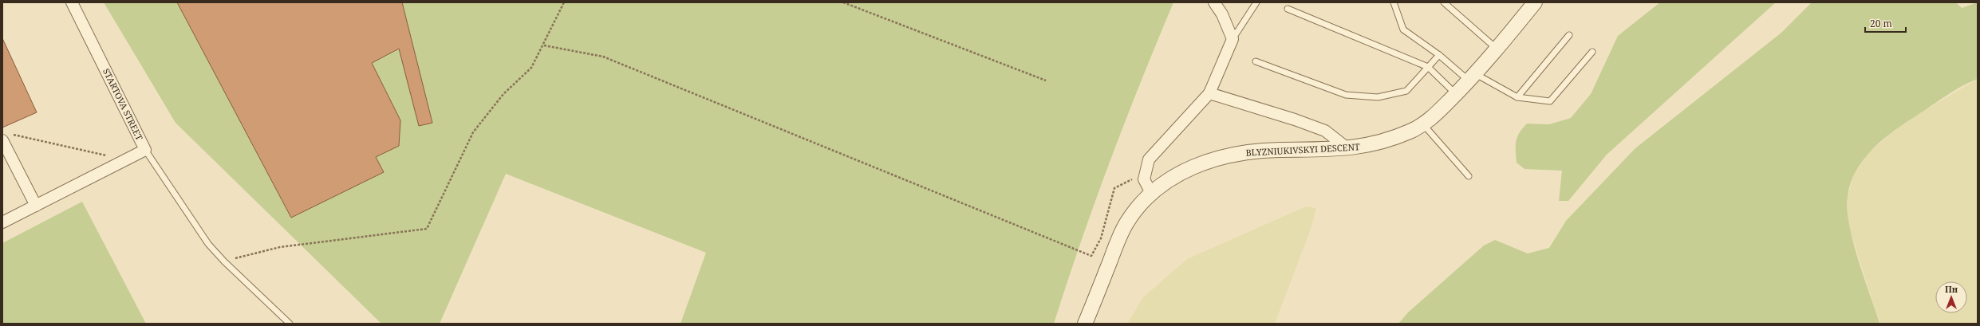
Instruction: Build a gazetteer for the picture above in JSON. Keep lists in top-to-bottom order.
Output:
{
  "streets": {
    "street": ["STARTOVA STREET", "BLYZNIUKIVSKYI DESCENT"]
  },
  "scale_bar": "20 m",
  "north": "top"
}
